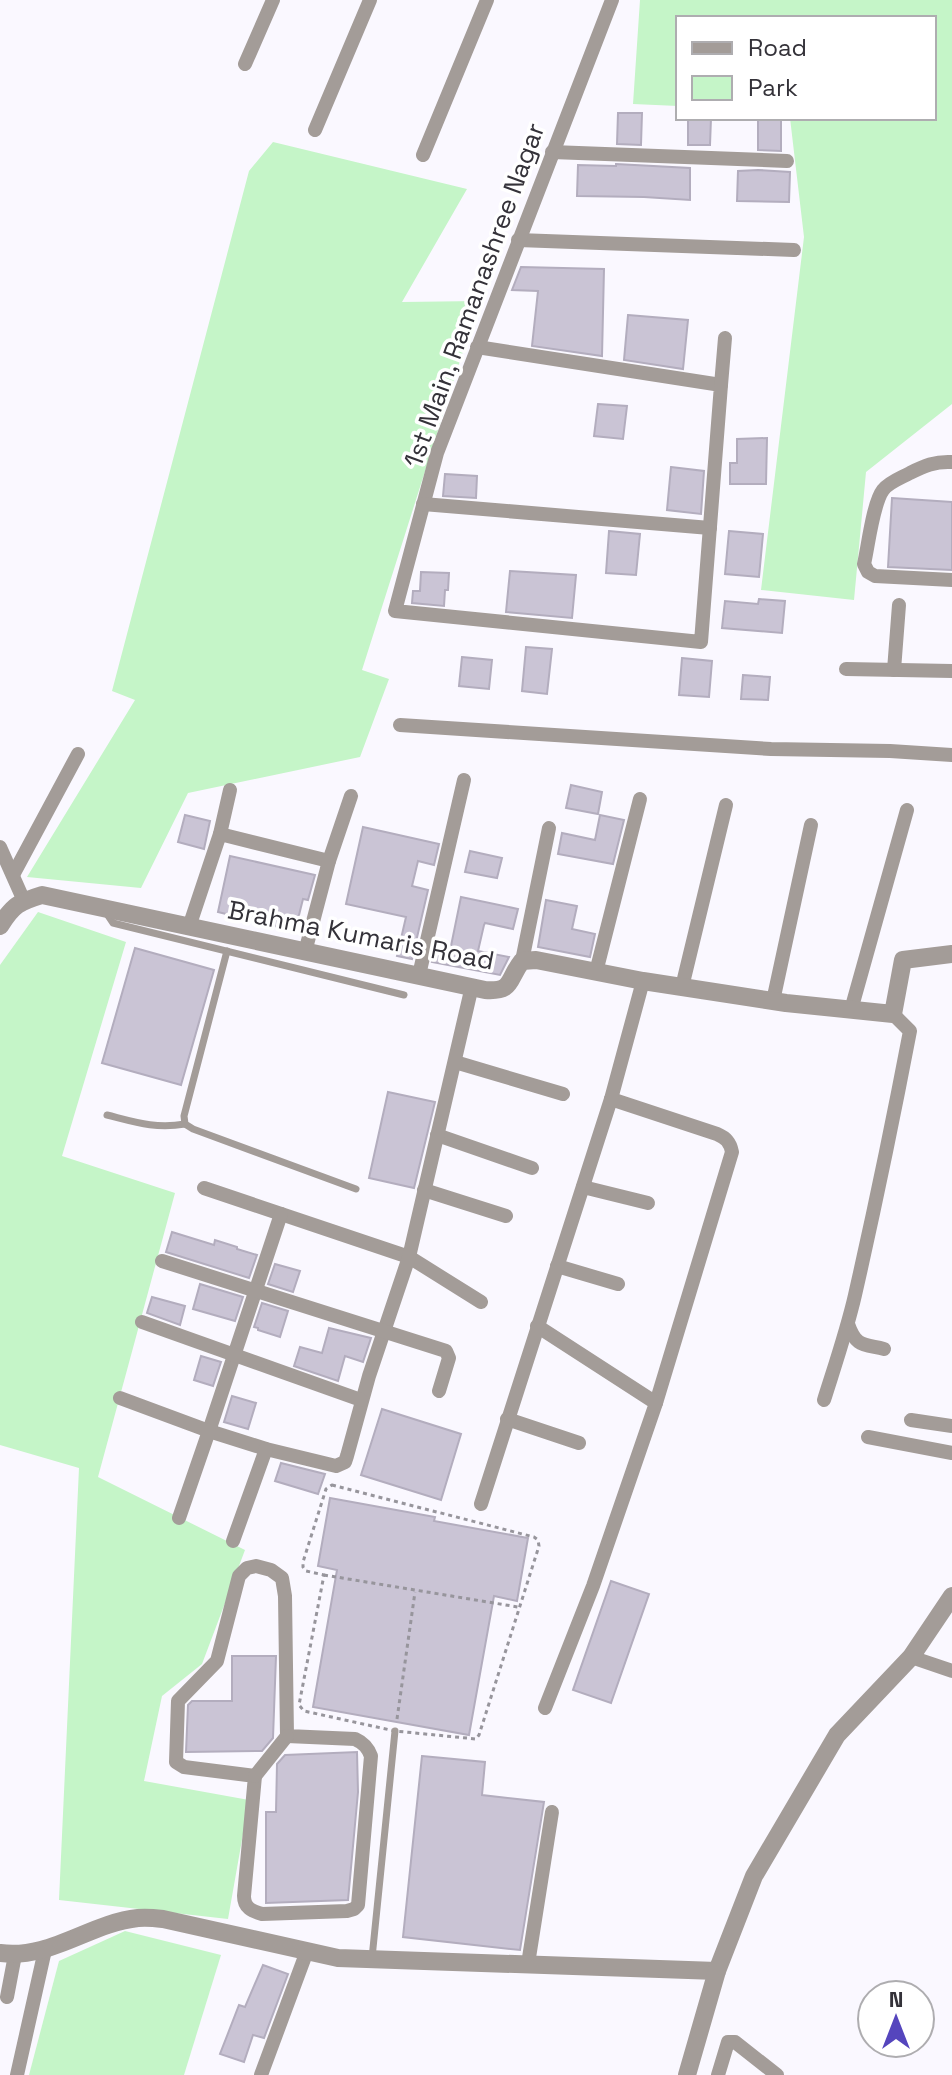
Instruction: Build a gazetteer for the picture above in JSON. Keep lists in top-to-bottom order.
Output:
{
  "streets": {
    "street": ["1st Main, Ramanashree Nagar", "Brahma Kumaris Road"]
  },
  "legend": ["Road", "Park"],
  "north": "top"
}
